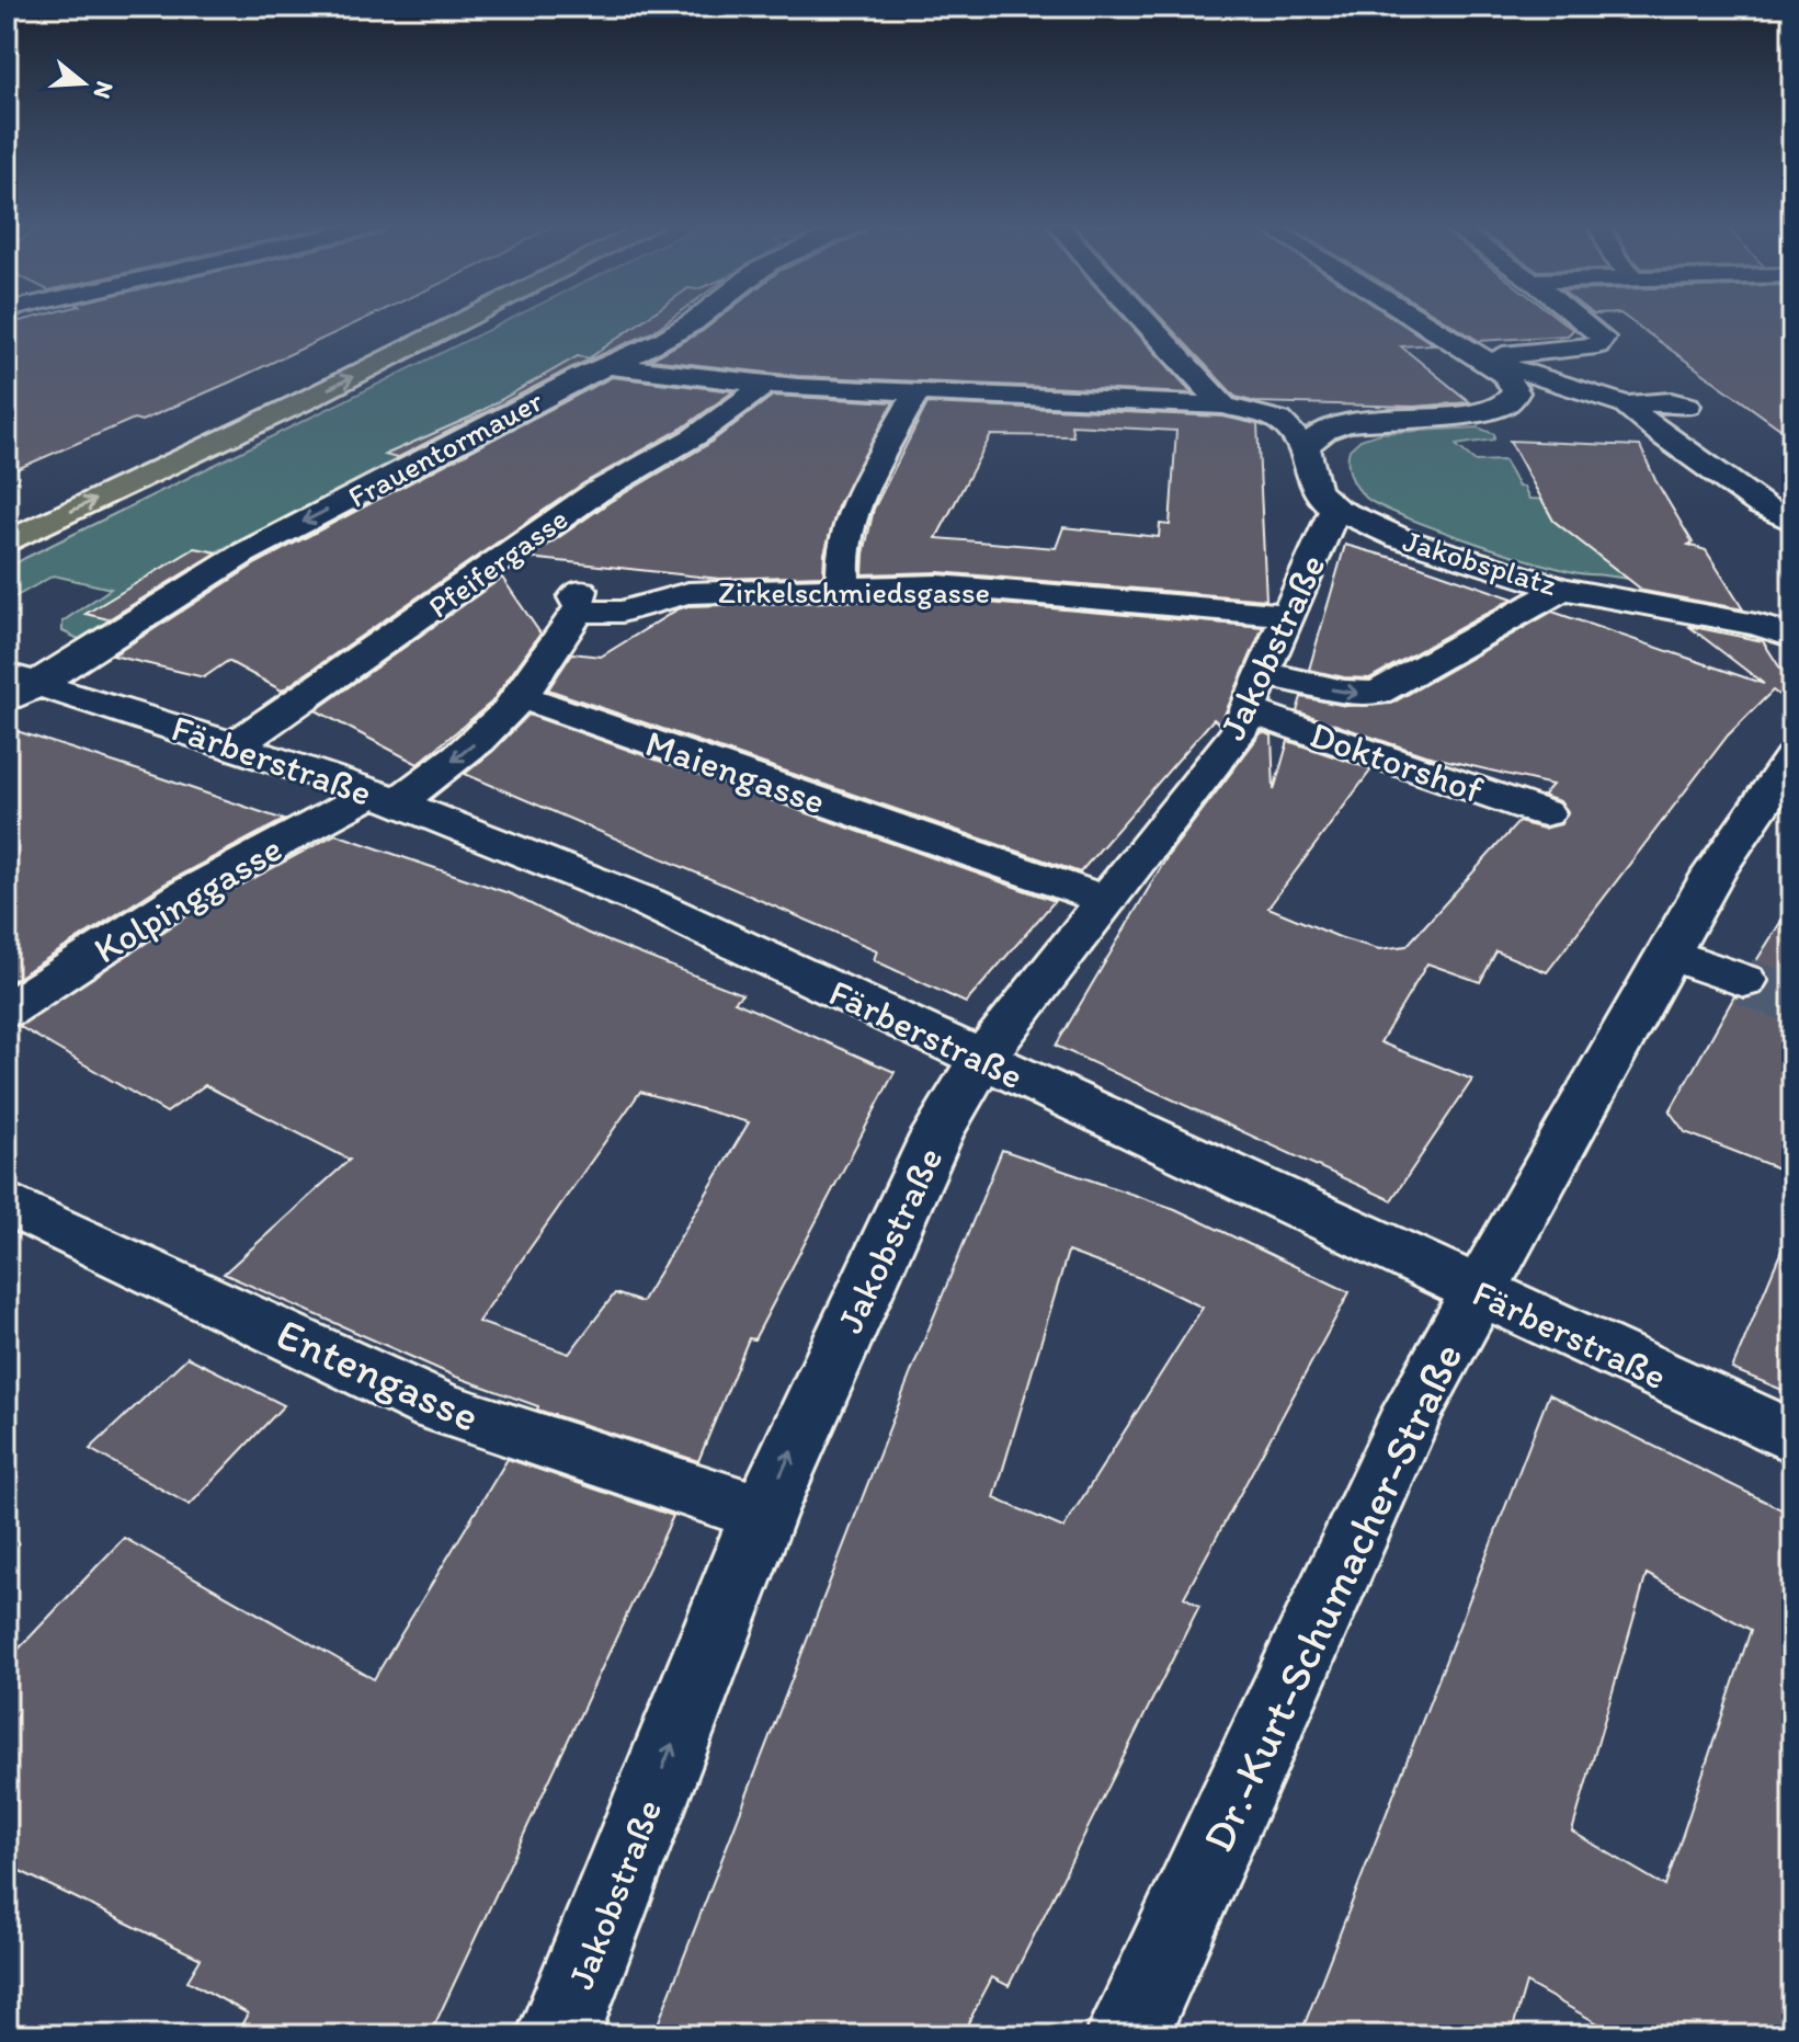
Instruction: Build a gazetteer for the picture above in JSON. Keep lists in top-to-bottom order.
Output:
{
  "streets": {
    "street": [
      "Frauentormauer",
      "Pfeifergasse",
      "Jakobsplatz",
      "Zirkelschmiedsgasse",
      "Jakobstraße",
      "Färberstraße",
      "Doktorshof",
      "Maiengasse",
      "Kolpinggasse",
      "Entengasse",
      "Dr.-Kurt-Schumacher-Straße"
    ]
  },
  "crossings": [
    ["Frauentormauer", "Färberstraße"],
    ["Pfeifergasse", "Färberstraße"],
    ["Jakobsplatz", "Jakobstraße"],
    ["Zirkelschmiedsgasse", "Jakobstraße"],
    ["Zirkelschmiedsgasse", "Maiengasse"],
    ["Jakobstraße", "Färberstraße"],
    ["Jakobstraße", "Doktorshof"],
    ["Jakobstraße", "Maiengasse"],
    ["Jakobstraße", "Entengasse"],
    ["Färberstraße", "Kolpinggasse"],
    ["Färberstraße", "Dr.-Kurt-Schumacher-Straße"]
  ],
  "one_way": ["Frauentormauer", "Jakobstraße"],
  "north": "right"
}
